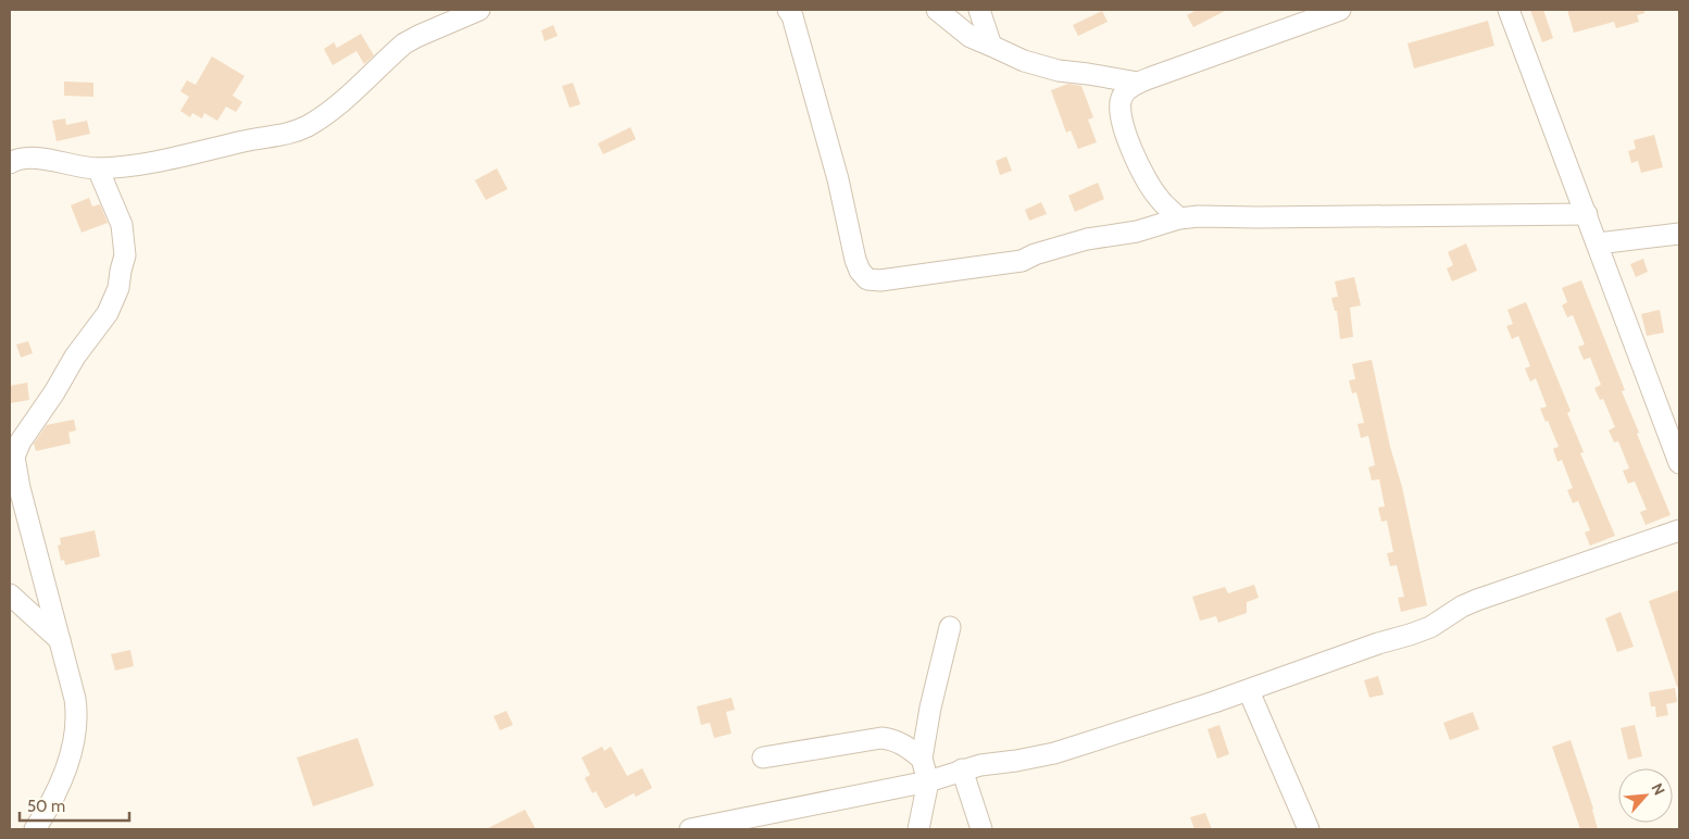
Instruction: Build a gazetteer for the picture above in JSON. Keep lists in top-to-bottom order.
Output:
{
  "scale_bar": "50 m",
  "north": "top right"
}
